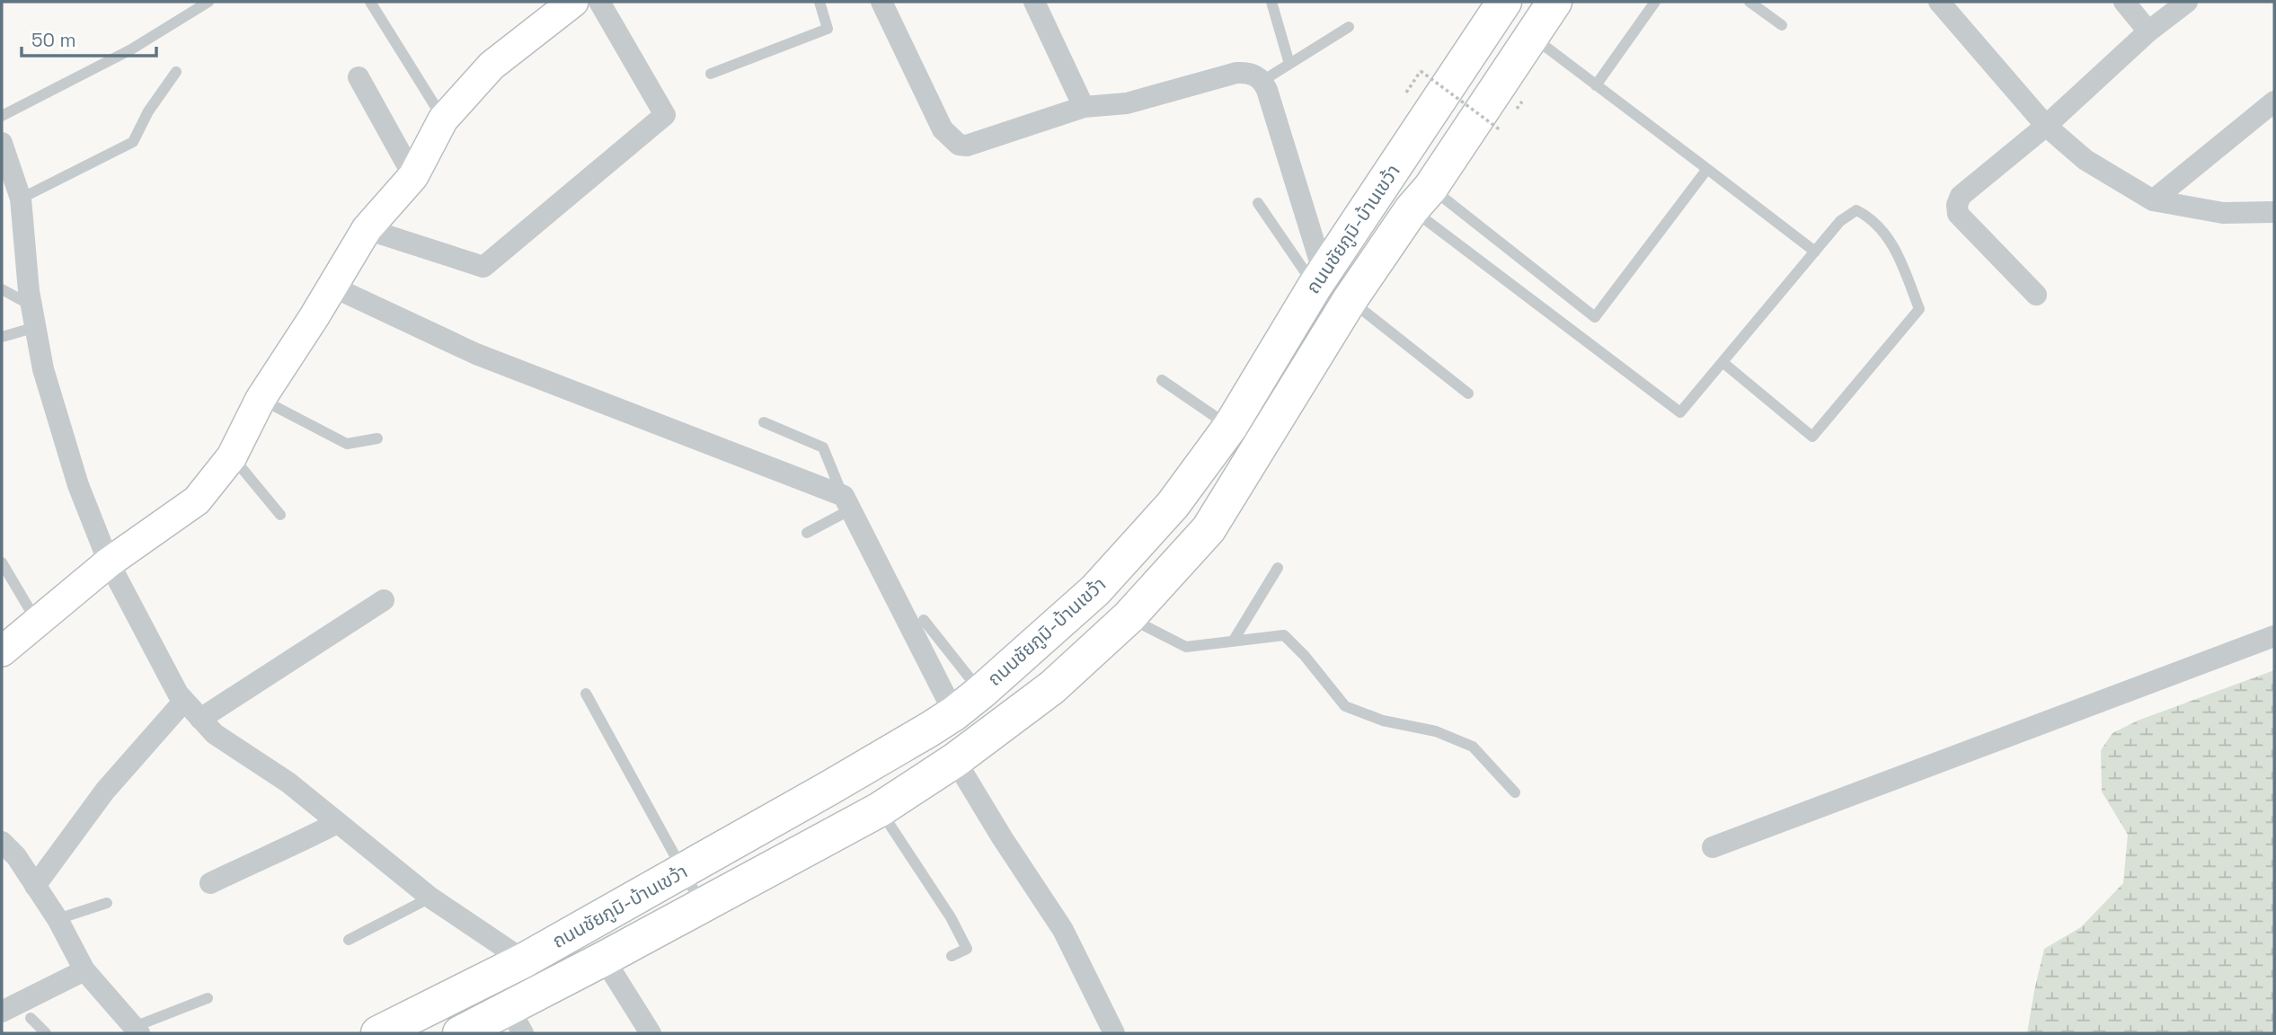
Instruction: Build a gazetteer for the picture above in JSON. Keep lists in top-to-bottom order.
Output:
{
  "streets": {
    "main road": ["ถนนชัยภูมิ-บ้านเขว้า"]
  },
  "scale_bar": "50 m"
}
